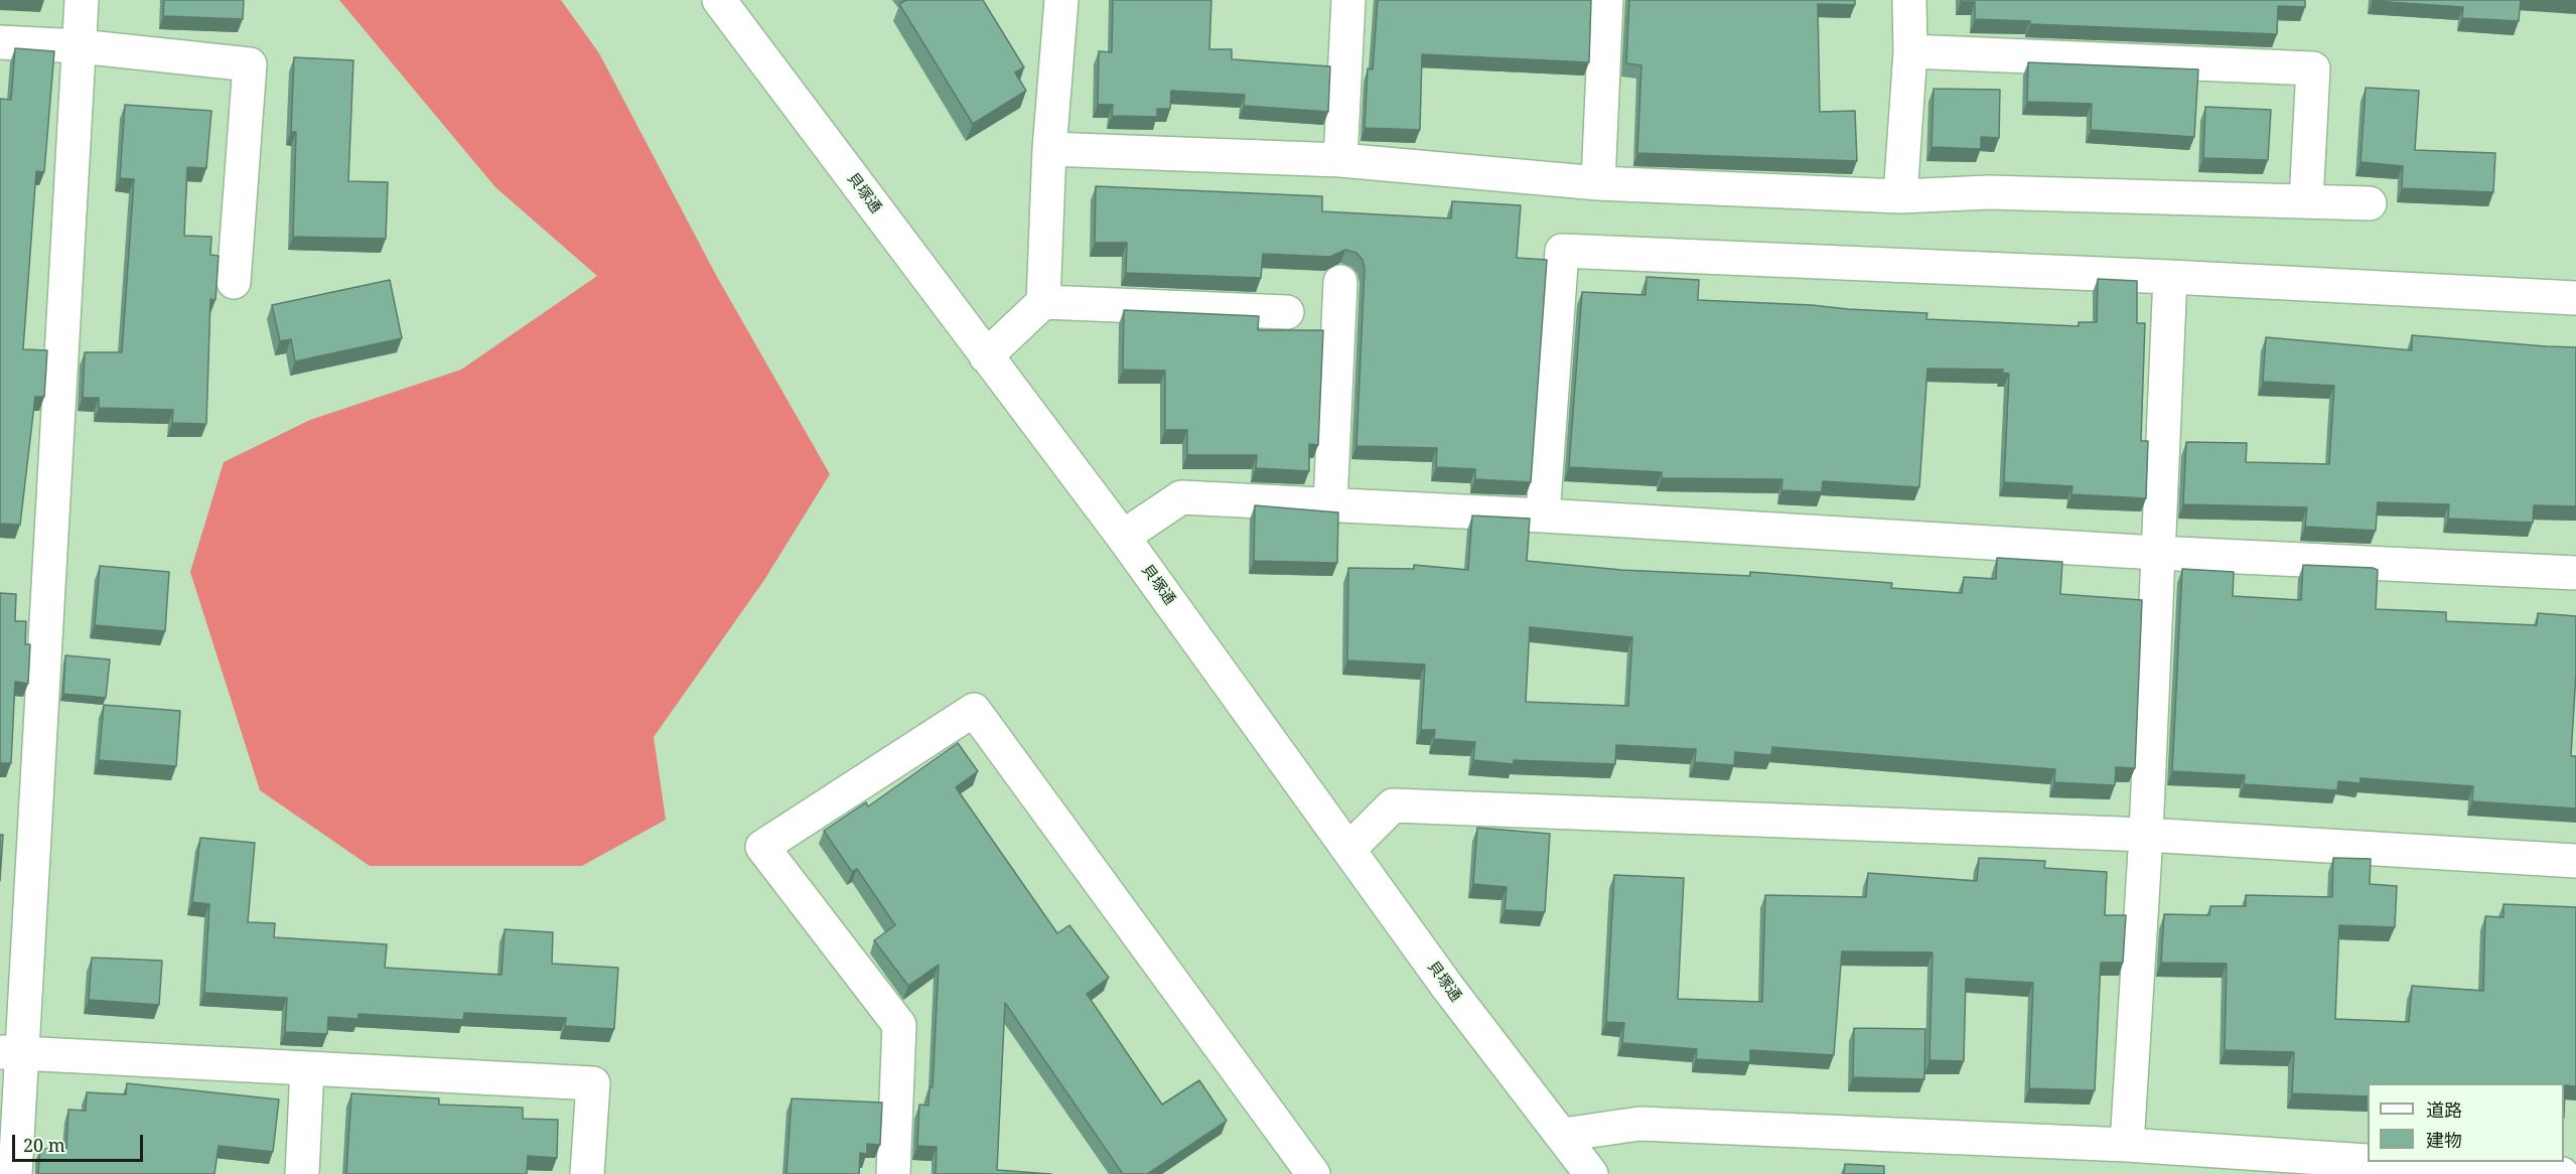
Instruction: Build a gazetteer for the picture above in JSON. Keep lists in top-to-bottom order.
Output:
{
  "streets": {
    "street": ["貝塚通"]
  },
  "legend": ["道路", "建物"],
  "scale_bar": "20 m"
}
